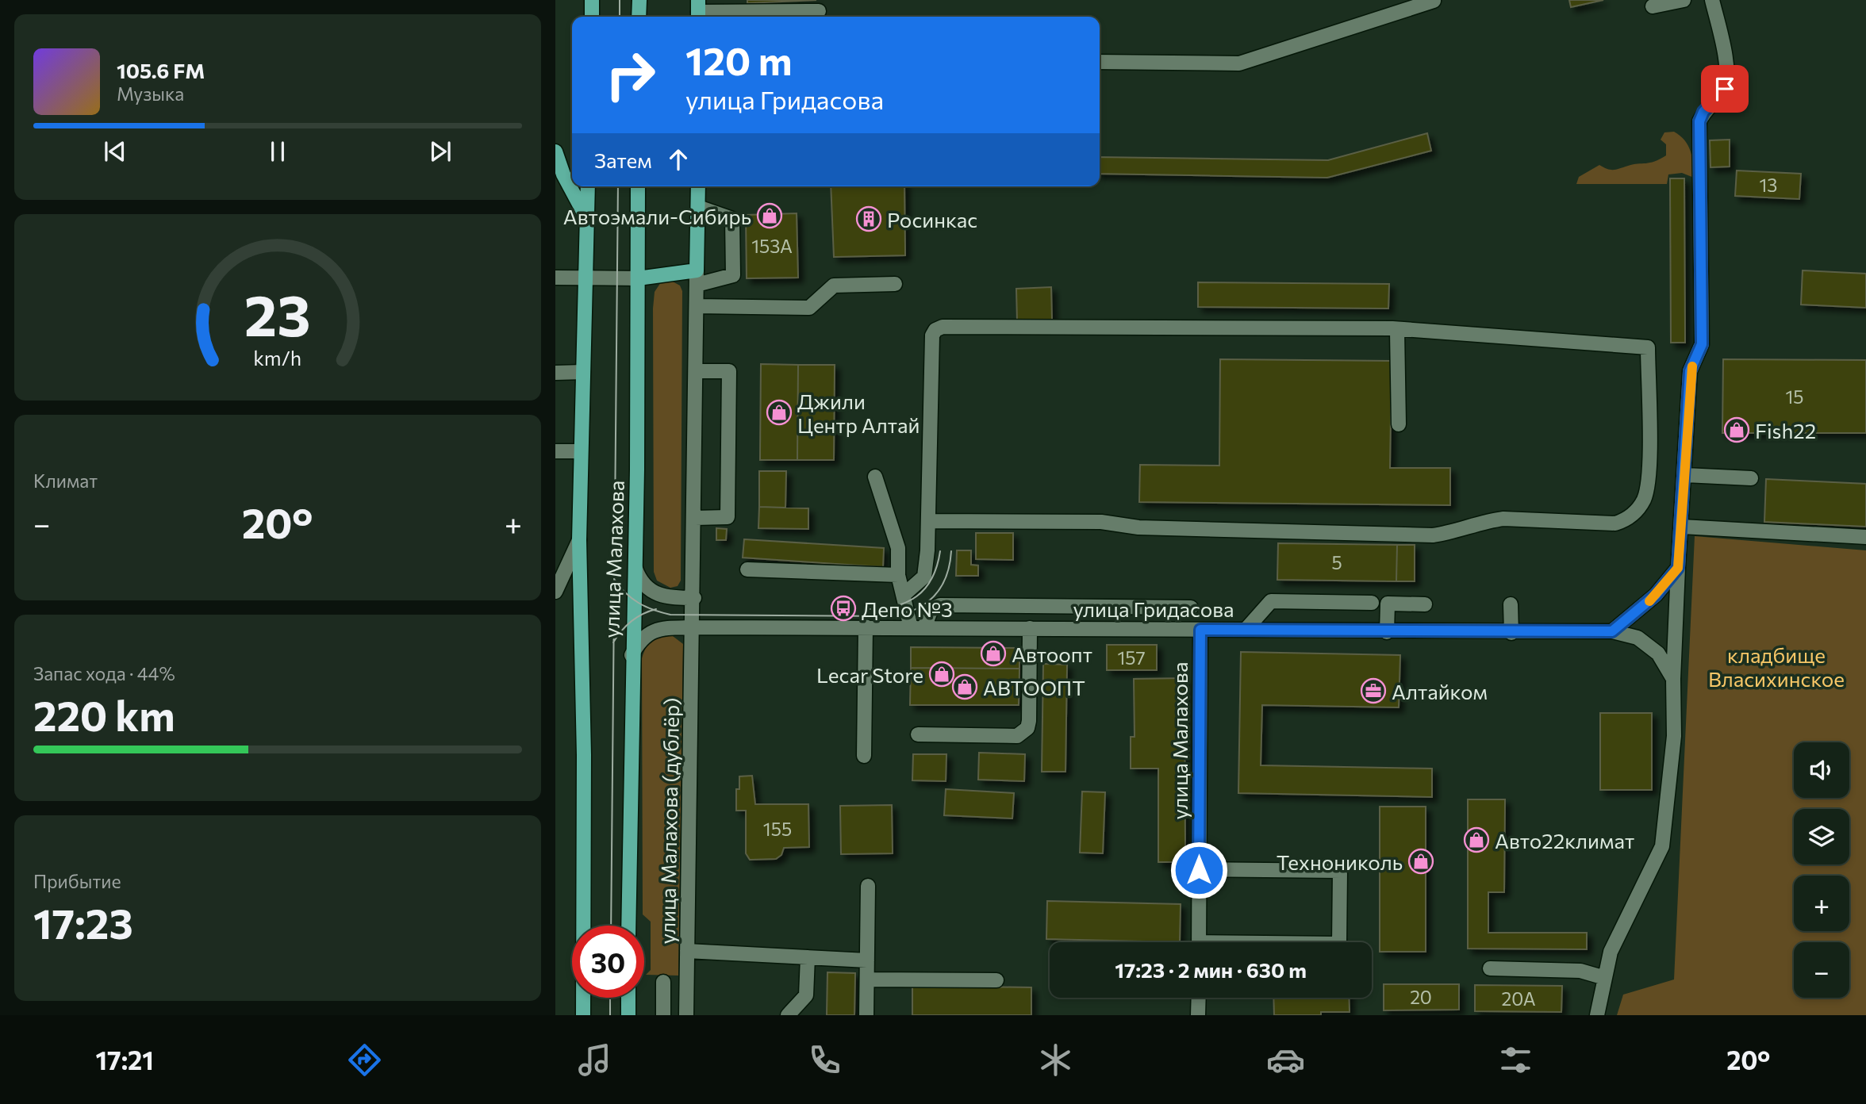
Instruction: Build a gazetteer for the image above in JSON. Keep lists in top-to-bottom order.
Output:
{
  "streets": {
    "main road": ["улица Малахова"],
    "street": ["улица Гридасова", "улица Малахова (дублёр)"]
  },
  "crossings": [
    ["улица Малахова", "улица Гридасова"],
    ["улица Гридасова", "улица Малахова (дублёр)"]
  ],
  "parks": ["кладбище Власихинское"],
  "places": {
    "shop": [
      "Автоэмали-Сибирь",
      "Джили Центр Алтай",
      "Fish22",
      "Автоопт",
      "Lecar Store",
      "АВТООПТ",
      "Авто22климат",
      "Технониколь"
    ],
    "building": ["Росинкас"],
    "bus stop": ["Депо №3"],
    "office": ["Алтайком"]
  },
  "house_numbers": [
    "13",
    "153А",
    "15",
    "5",
    "157",
    "155",
    "20",
    "20А"
  ],
  "page": {
    "turn": ["120 m", "улица Гридасова"],
    "song": ["105.6 FM", "Музыка"],
    "then": "Затем",
    "tile": [
      "Климат",
      ["Запас хода · 44%", "220 km"],
      ["Прибытие", "17:23"]
    ],
    "heat": ["−", "20°", "+"],
    "map_buttons": ["+", "−"],
    "limit": "30",
    "trip": "17:23 · 2 мин · 630 m",
    "tabs": ["17:21", "20°"],
    "gauge": ["23", "km/h"]
  }
}
